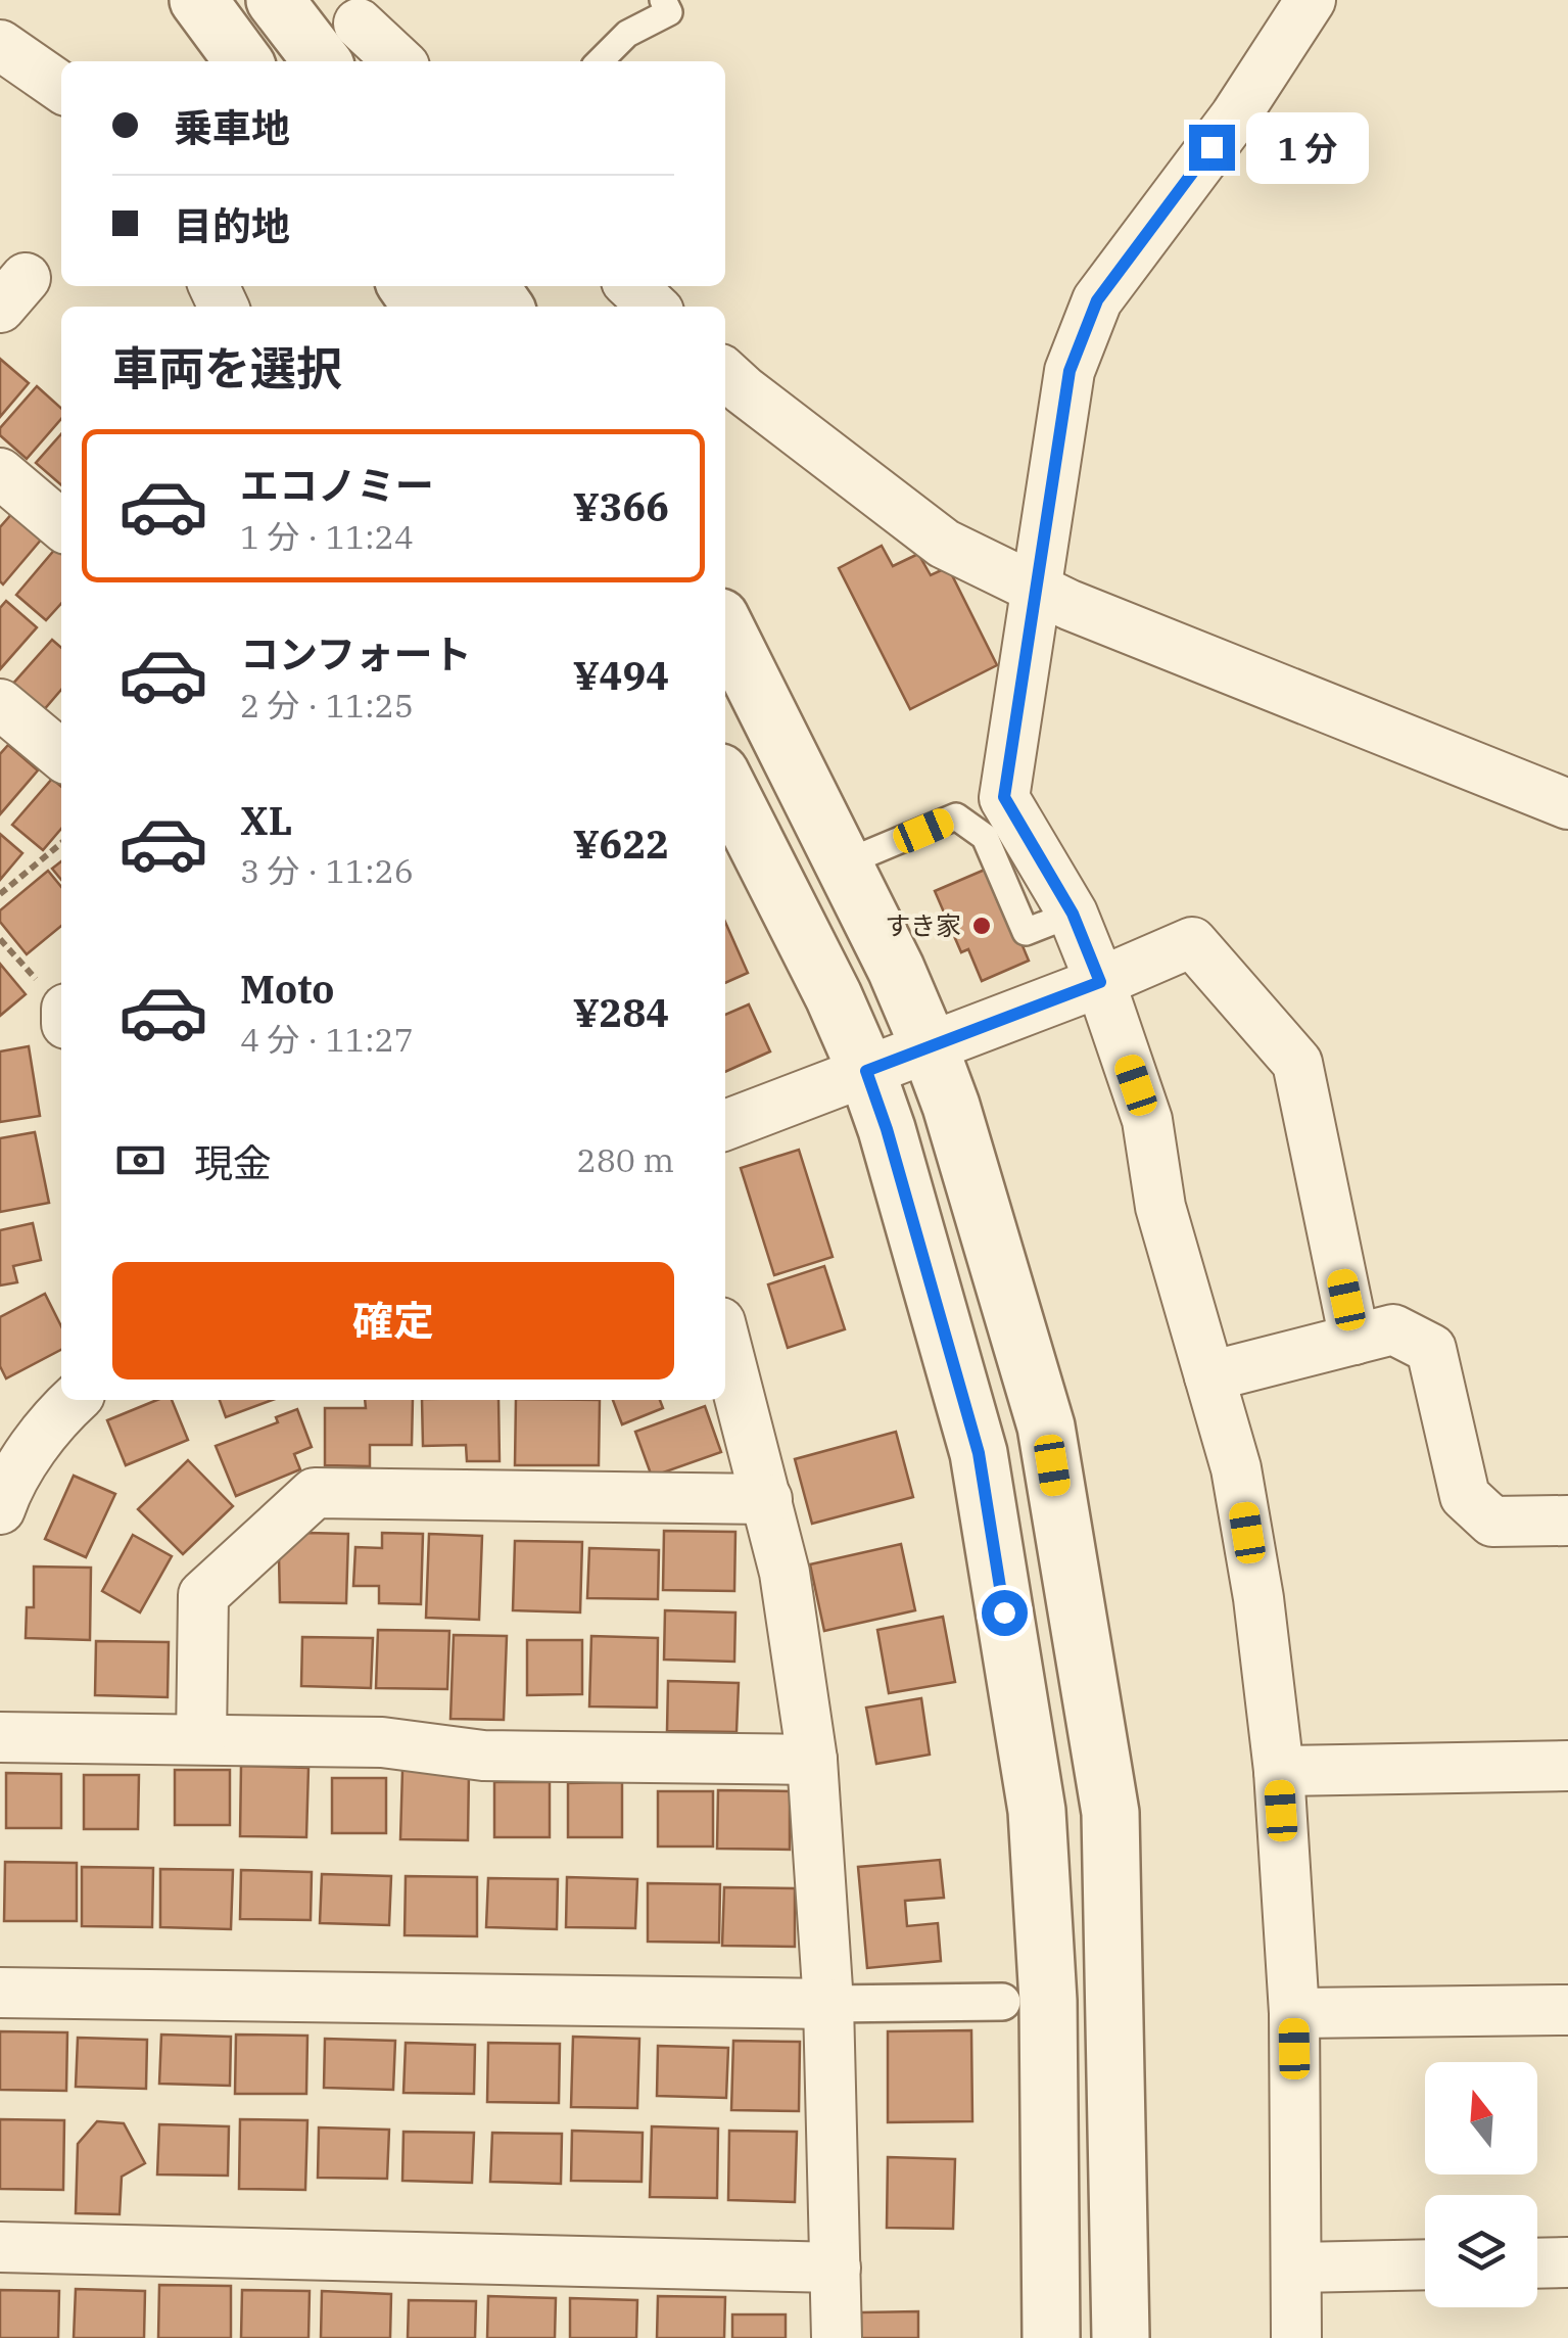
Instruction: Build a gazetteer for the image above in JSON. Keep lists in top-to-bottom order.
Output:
{
  "places": ["すき家"],
  "north": "top",
  "page": {
    "banner": ["乗車地", "目的地"],
    "bubble": "1 分",
    "heading": "車両を選択",
    "list": [
      {
        "name": "エコノミー",
        "note": "1 分 · 11:24",
        "value": "¥366"
      },
      {
        "name": "コンフォート",
        "note": "2 分 · 11:25",
        "value": "¥494"
      },
      {
        "name": "XL",
        "note": "3 分 · 11:26",
        "value": "¥622"
      },
      {
        "name": "Moto",
        "note": "4 分 · 11:27",
        "value": "¥284"
      }
    ],
    "pay": ["現金", "280 m"],
    "buttons": "確定"
  }
}
